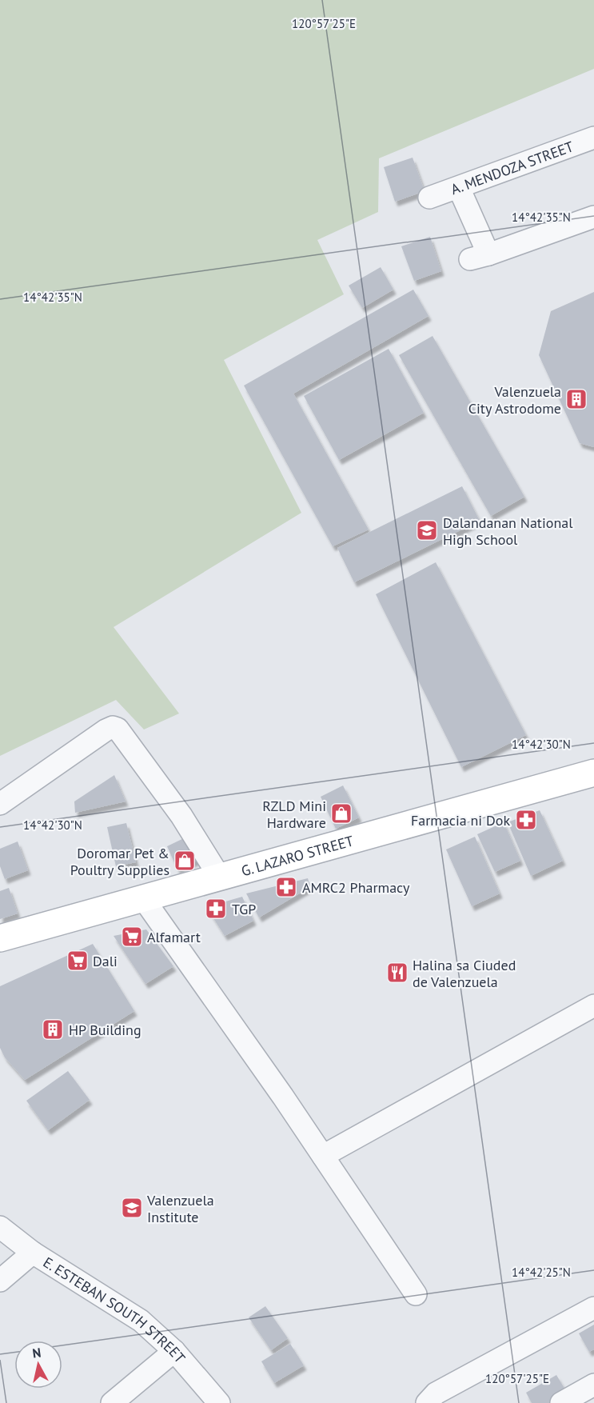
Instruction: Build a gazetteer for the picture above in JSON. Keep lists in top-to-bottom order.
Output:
{
  "streets": {
    "street": ["A. MENDOZA STREET", "G. LAZARO STREET", "E. ESTEBAN SOUTH STREET"]
  },
  "places": {
    "building": ["Valenzuela City Astrodome", "HP Building"],
    "school or university": ["Dalandanan National High School", "Valenzuela Institute"],
    "shop": ["RZLD Mini Hardware", "Doromar Pet & Poultry Supplies"],
    "pharmacy": ["Farmacia ni Dok", "AMRC2 Pharmacy", "TGP"],
    "supermarket": ["Alfamart", "Dali"],
    "restaurant": ["Halina sa Ciuded de Valenzuela"]
  },
  "north": "top",
  "coordinates": [
    "120°57'25\"E",
    "14°42'35\"N",
    "14°42'30\"N",
    "14°42'25\"N"
  ]
}
